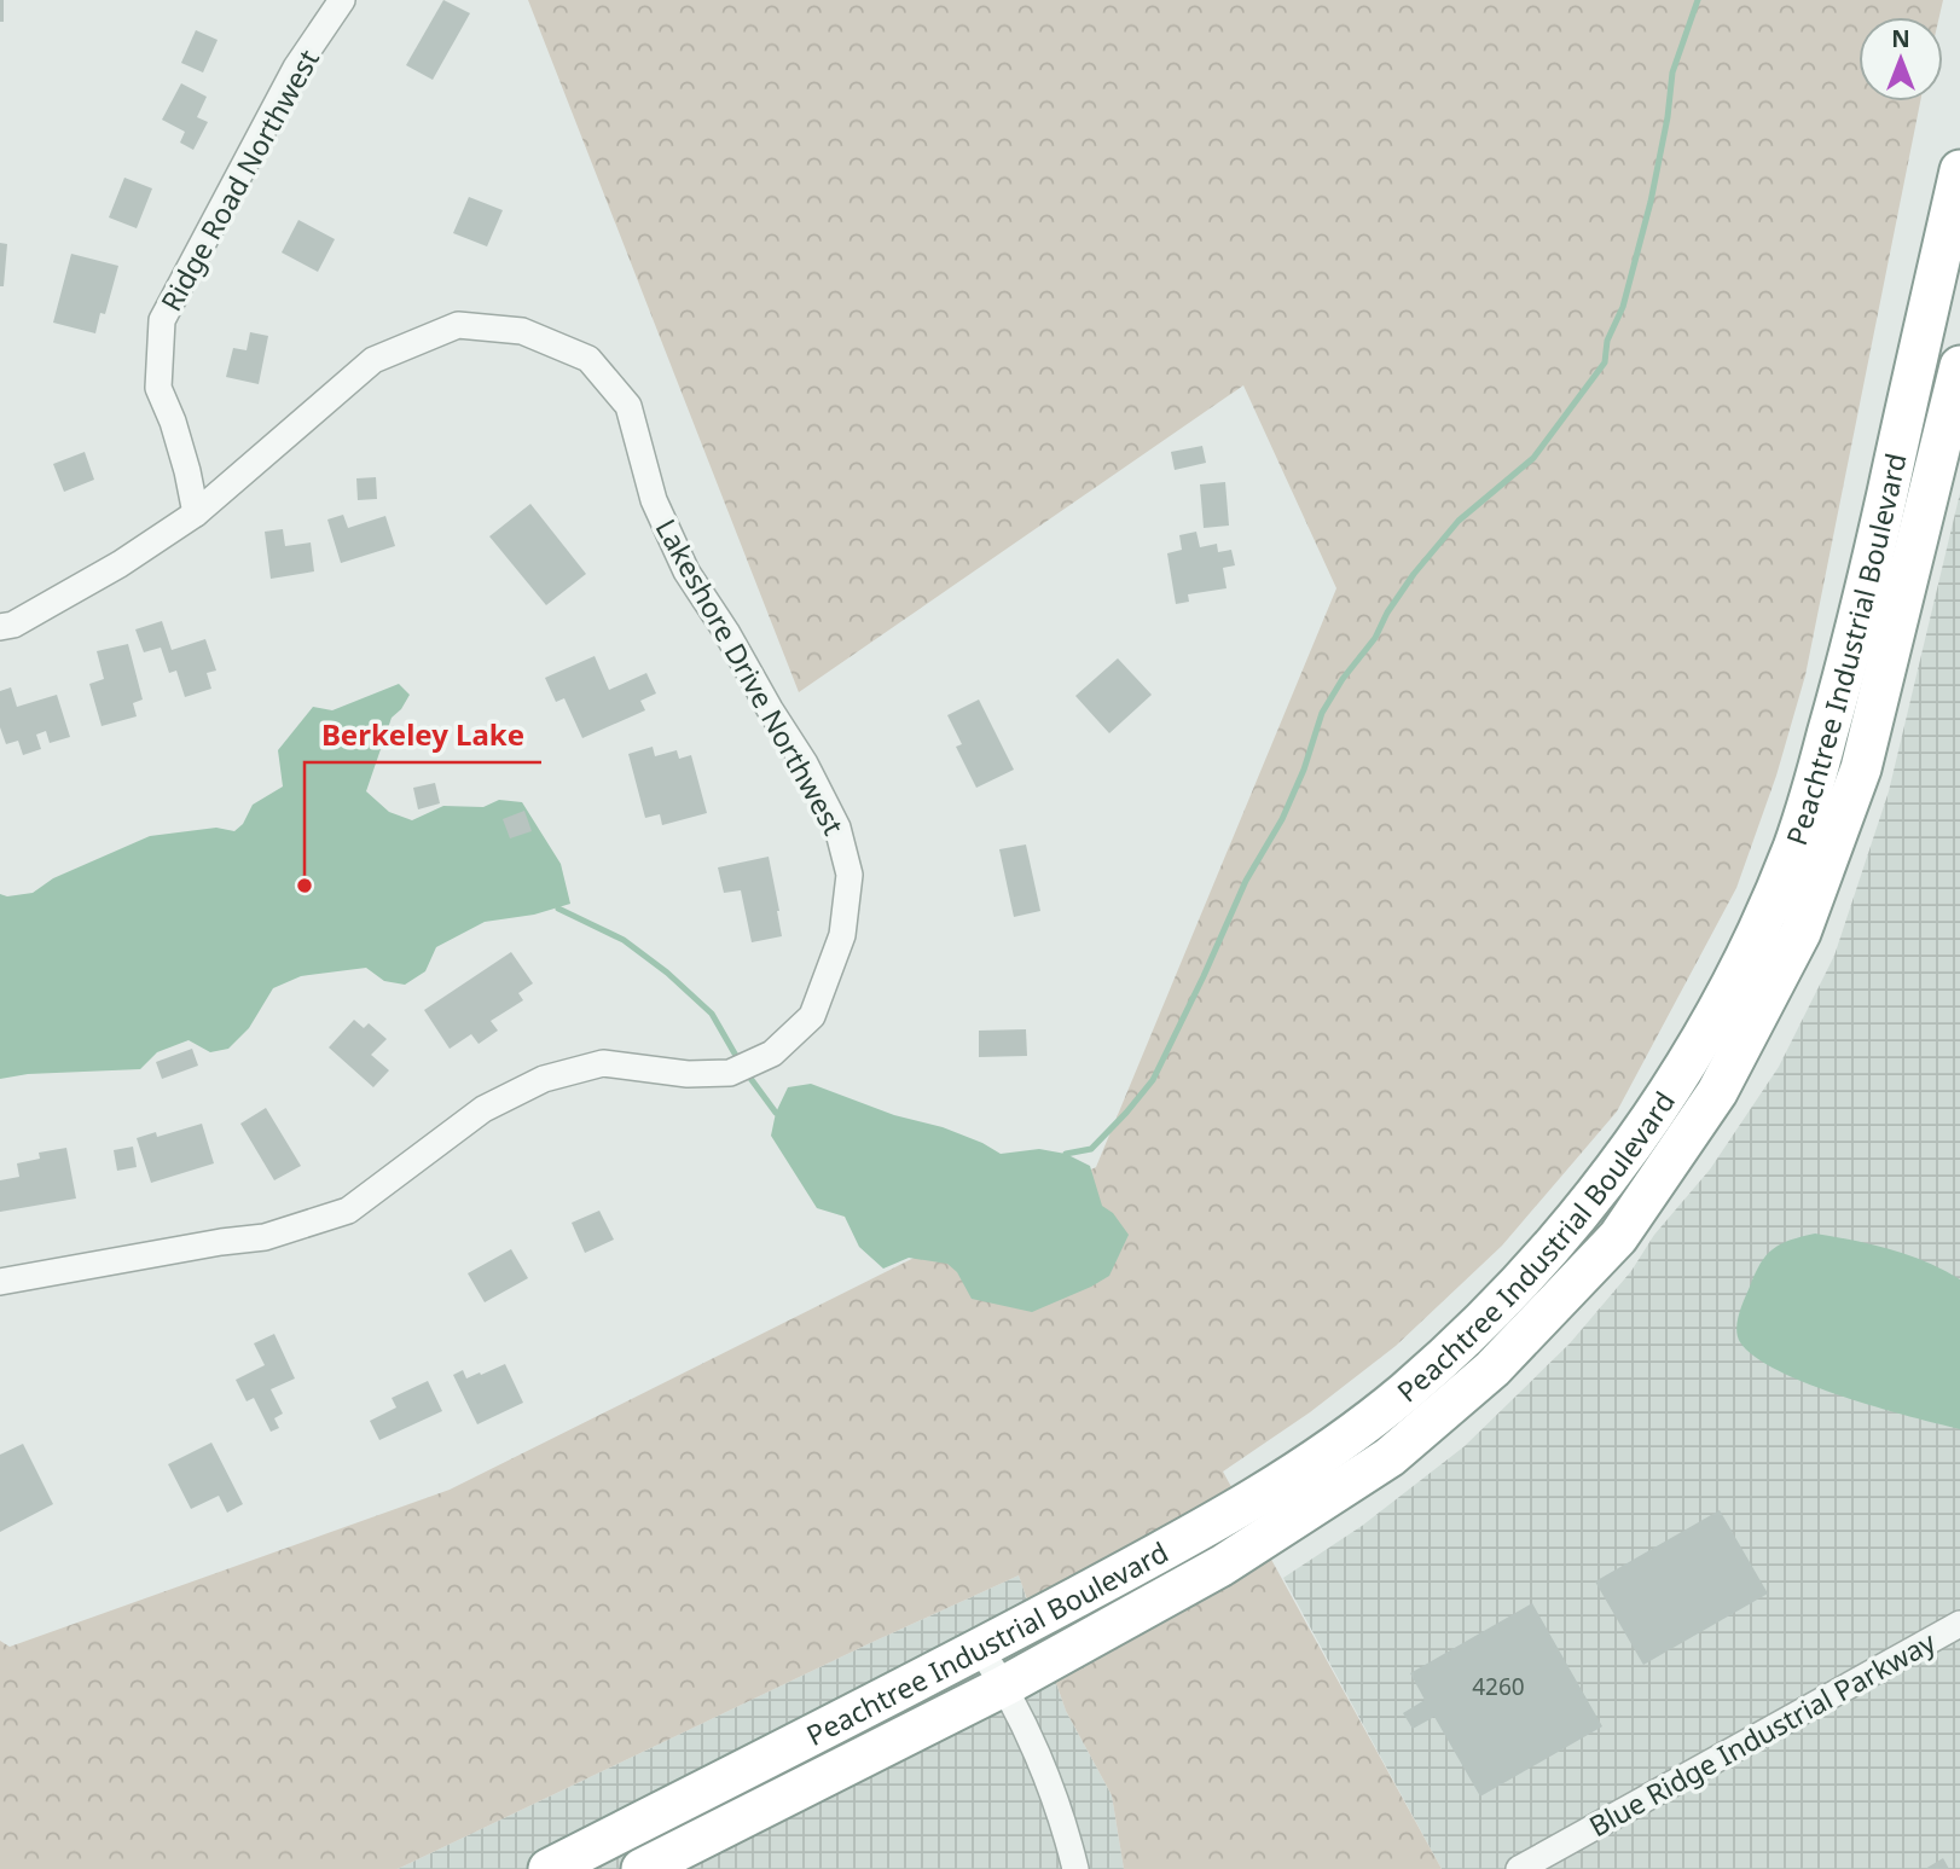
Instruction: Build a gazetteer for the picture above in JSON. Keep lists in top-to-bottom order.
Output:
{
  "streets": {
    "highway": ["Peachtree Industrial Boulevard"],
    "street": ["Ridge Road Northwest", "Lakeshore Drive Northwest", "Blue Ridge Industrial Parkway"]
  },
  "crossings": [
    ["Ridge Road Northwest", "Lakeshore Drive Northwest"]
  ],
  "places": ["Berkeley Lake"],
  "house_numbers": ["4260"],
  "north": "top"
}
